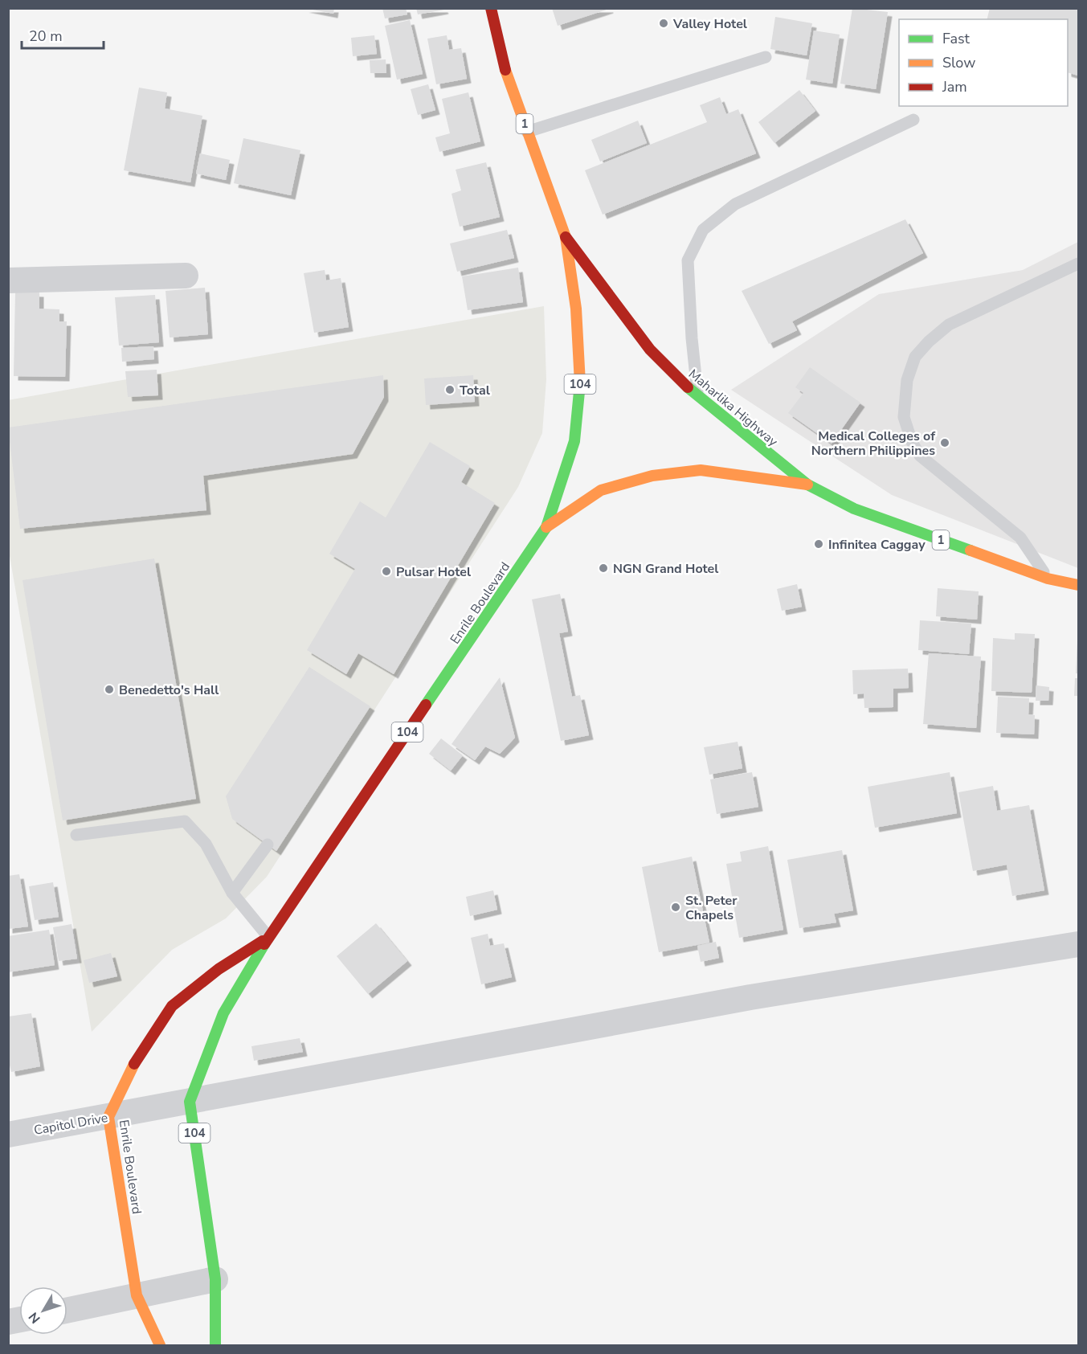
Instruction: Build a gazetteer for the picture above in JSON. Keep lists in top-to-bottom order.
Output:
{
  "streets": {
    "main road": [
      "1",
      "104",
      "Maharlika Highway",
      "Enrile Boulevard"
    ],
    "street": ["Capitol Drive"]
  },
  "crossings": [
    ["104", "Maharlika Highway"],
    ["104", "Enrile Boulevard"],
    ["Maharlika Highway", "Enrile Boulevard"],
    ["Enrile Boulevard", "Capitol Drive"]
  ],
  "places": [
    "Valley Hotel",
    "Total",
    "Medical Colleges of Northern Philippines",
    "Infinitea Caggay",
    "NGN Grand Hotel",
    "Pulsar Hotel",
    "Benedetto's Hall",
    "St. Peter Chapels"
  ],
  "legend": ["Fast", "Slow", "Jam"],
  "scale_bar": "20 m",
  "north": "bottom left"
}
